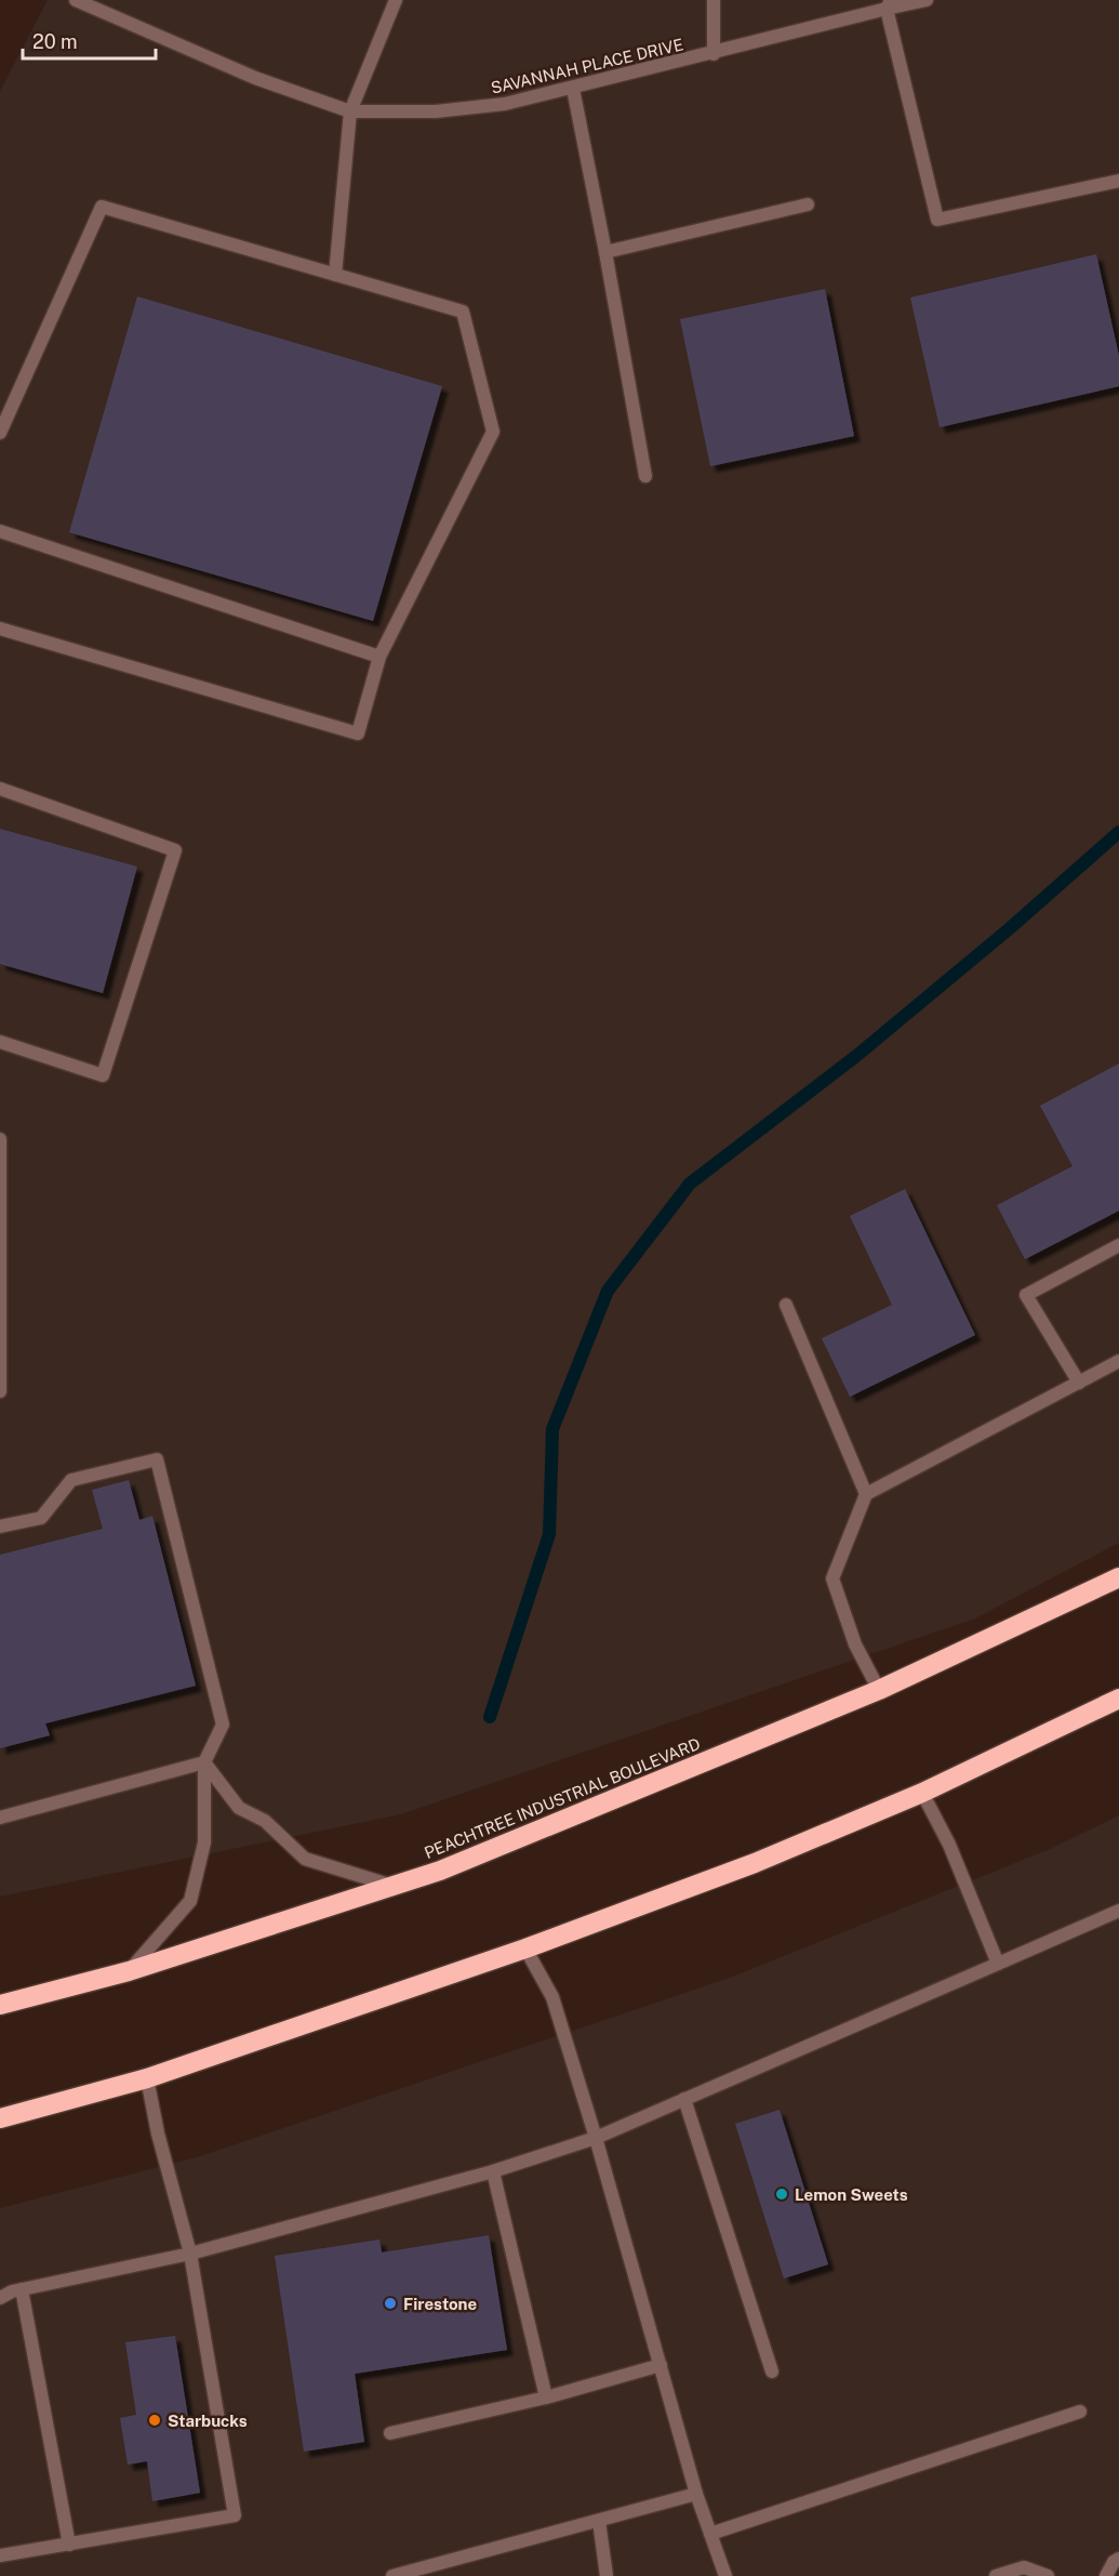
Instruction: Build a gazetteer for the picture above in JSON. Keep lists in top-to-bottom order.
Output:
{
  "streets": {
    "highway": ["PEACHTREE INDUSTRIAL BOULEVARD"],
    "street": ["SAVANNAH PLACE DRIVE"]
  },
  "places": ["Lemon Sweets", "Firestone", "Starbucks"],
  "scale_bar": "20 m"
}
